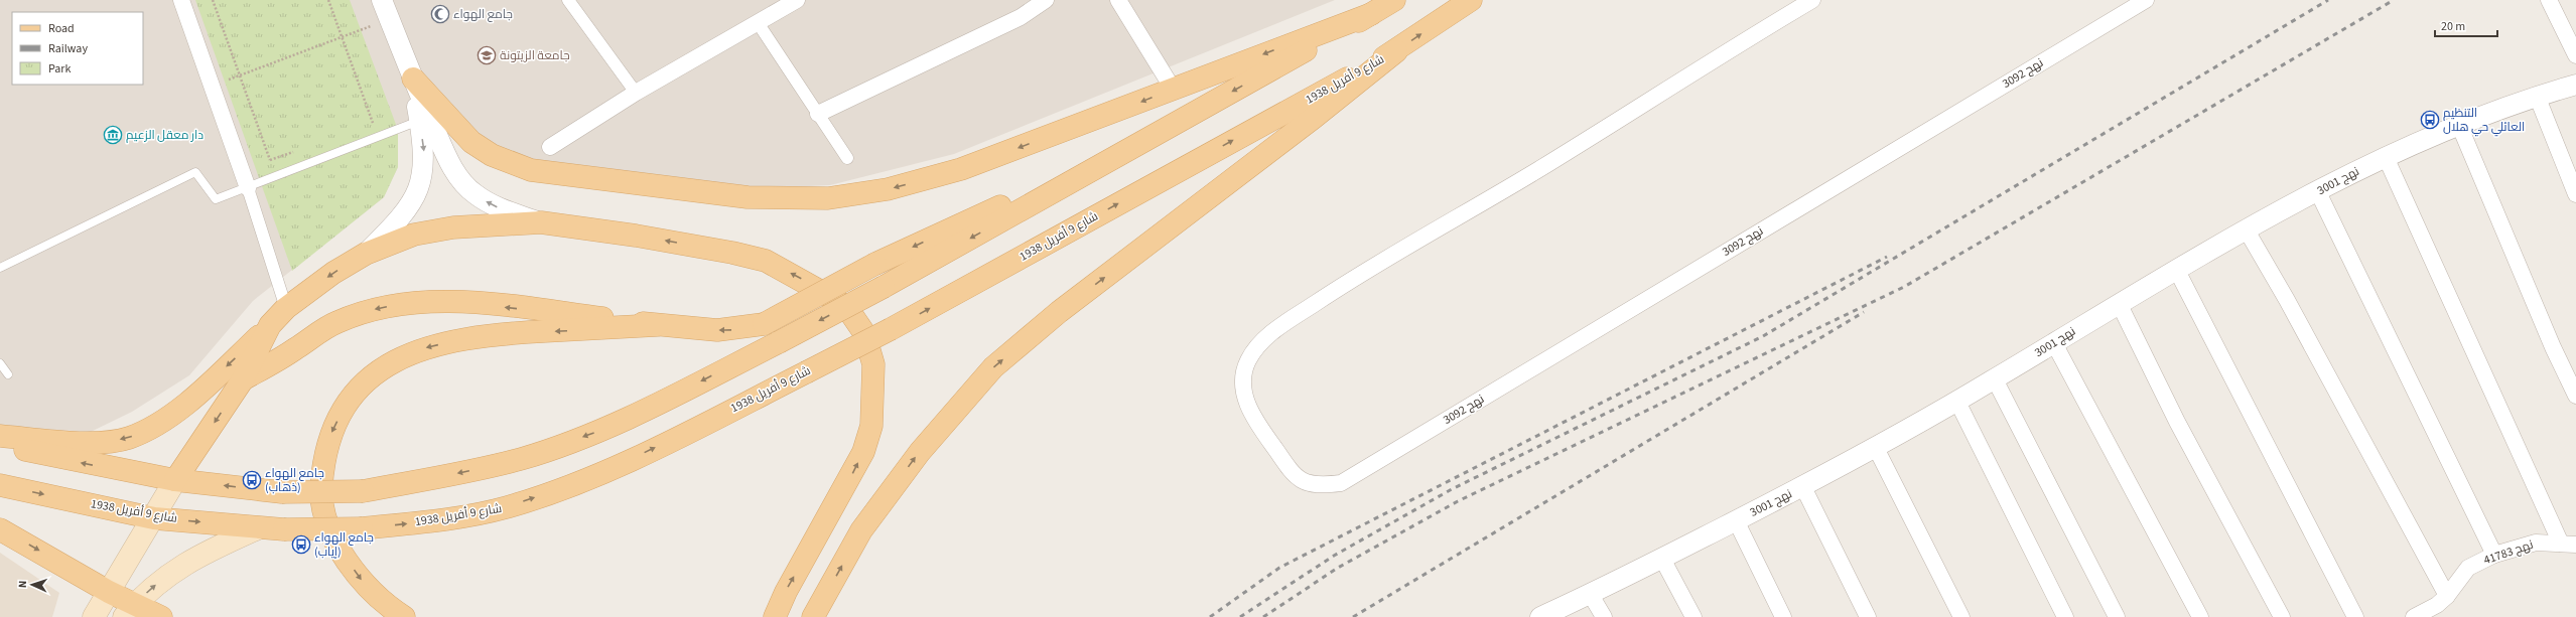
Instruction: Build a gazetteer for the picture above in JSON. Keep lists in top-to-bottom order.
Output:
{
  "streets": {
    "main road": ["شارع 9 أفريل 1938"],
    "street": ["نهج 3092", "نهج 3001", "نهج 41783"]
  },
  "places": {
    "mosque": ["جامع الهواء"],
    "school or university": ["جامعة الزيتونة"],
    "bus stop": ["التنظيم العائلي حي هلال", "جامع الهواء (ذهاب)", "جامع الهواء (إياب)"],
    "museum": ["دار معقل الزعيم"]
  },
  "legend": ["Road", "Railway", "Park"],
  "scale_bar": "20 m",
  "north": "left"
}
